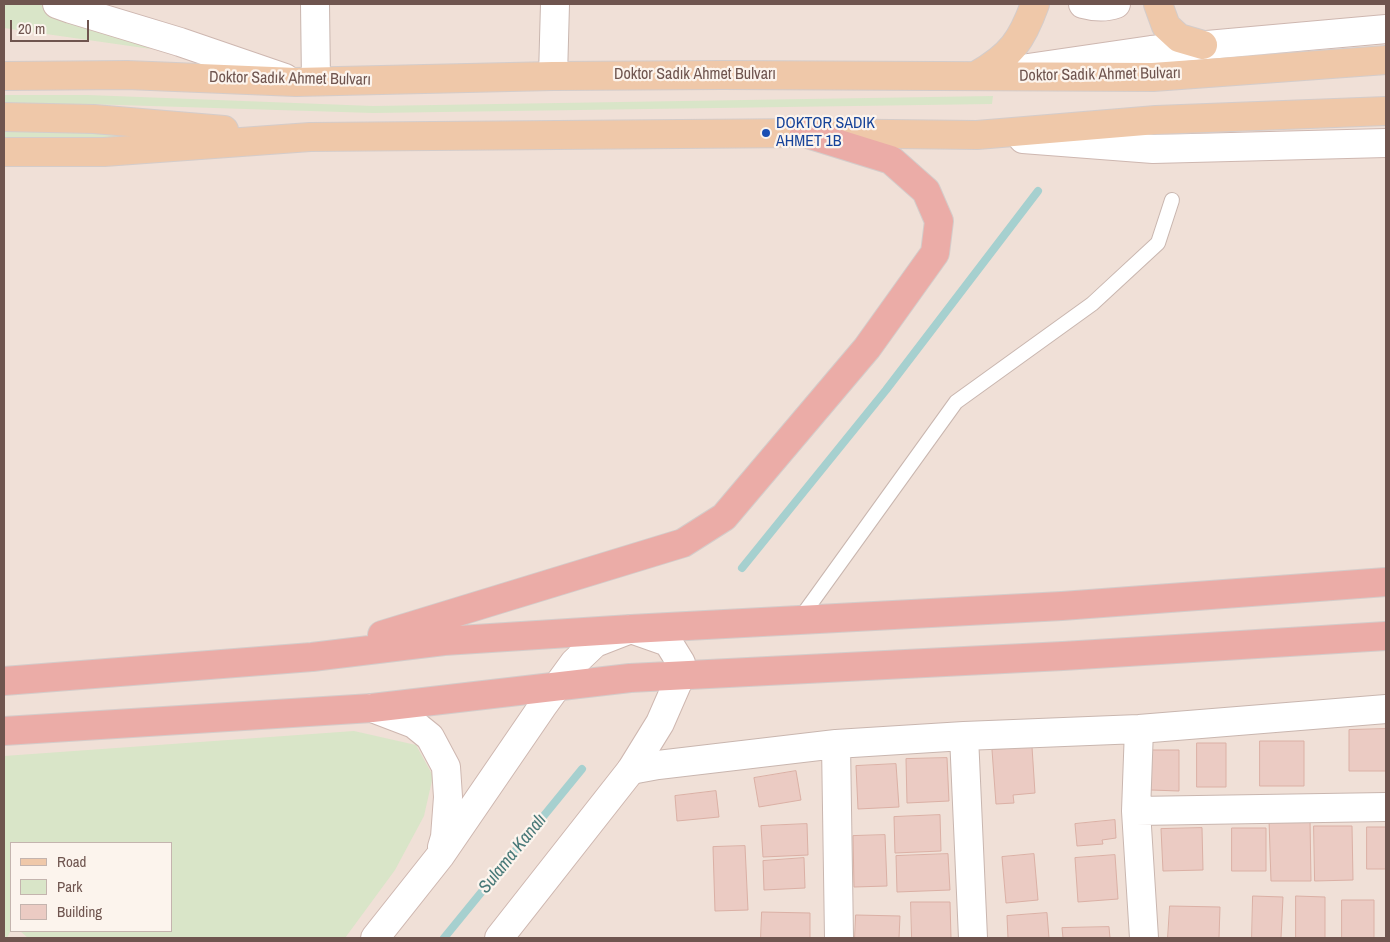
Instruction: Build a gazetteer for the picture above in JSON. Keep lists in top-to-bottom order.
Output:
{
  "streets": {
    "main road": ["Doktor Sadık Ahmet Bulvarı"]
  },
  "water": ["Sulama Kanalı"],
  "places": ["DOKTOR SADIK AHMET 1B"],
  "legend": ["Road", "Park", "Building"],
  "scale_bar": "20 m"
}
